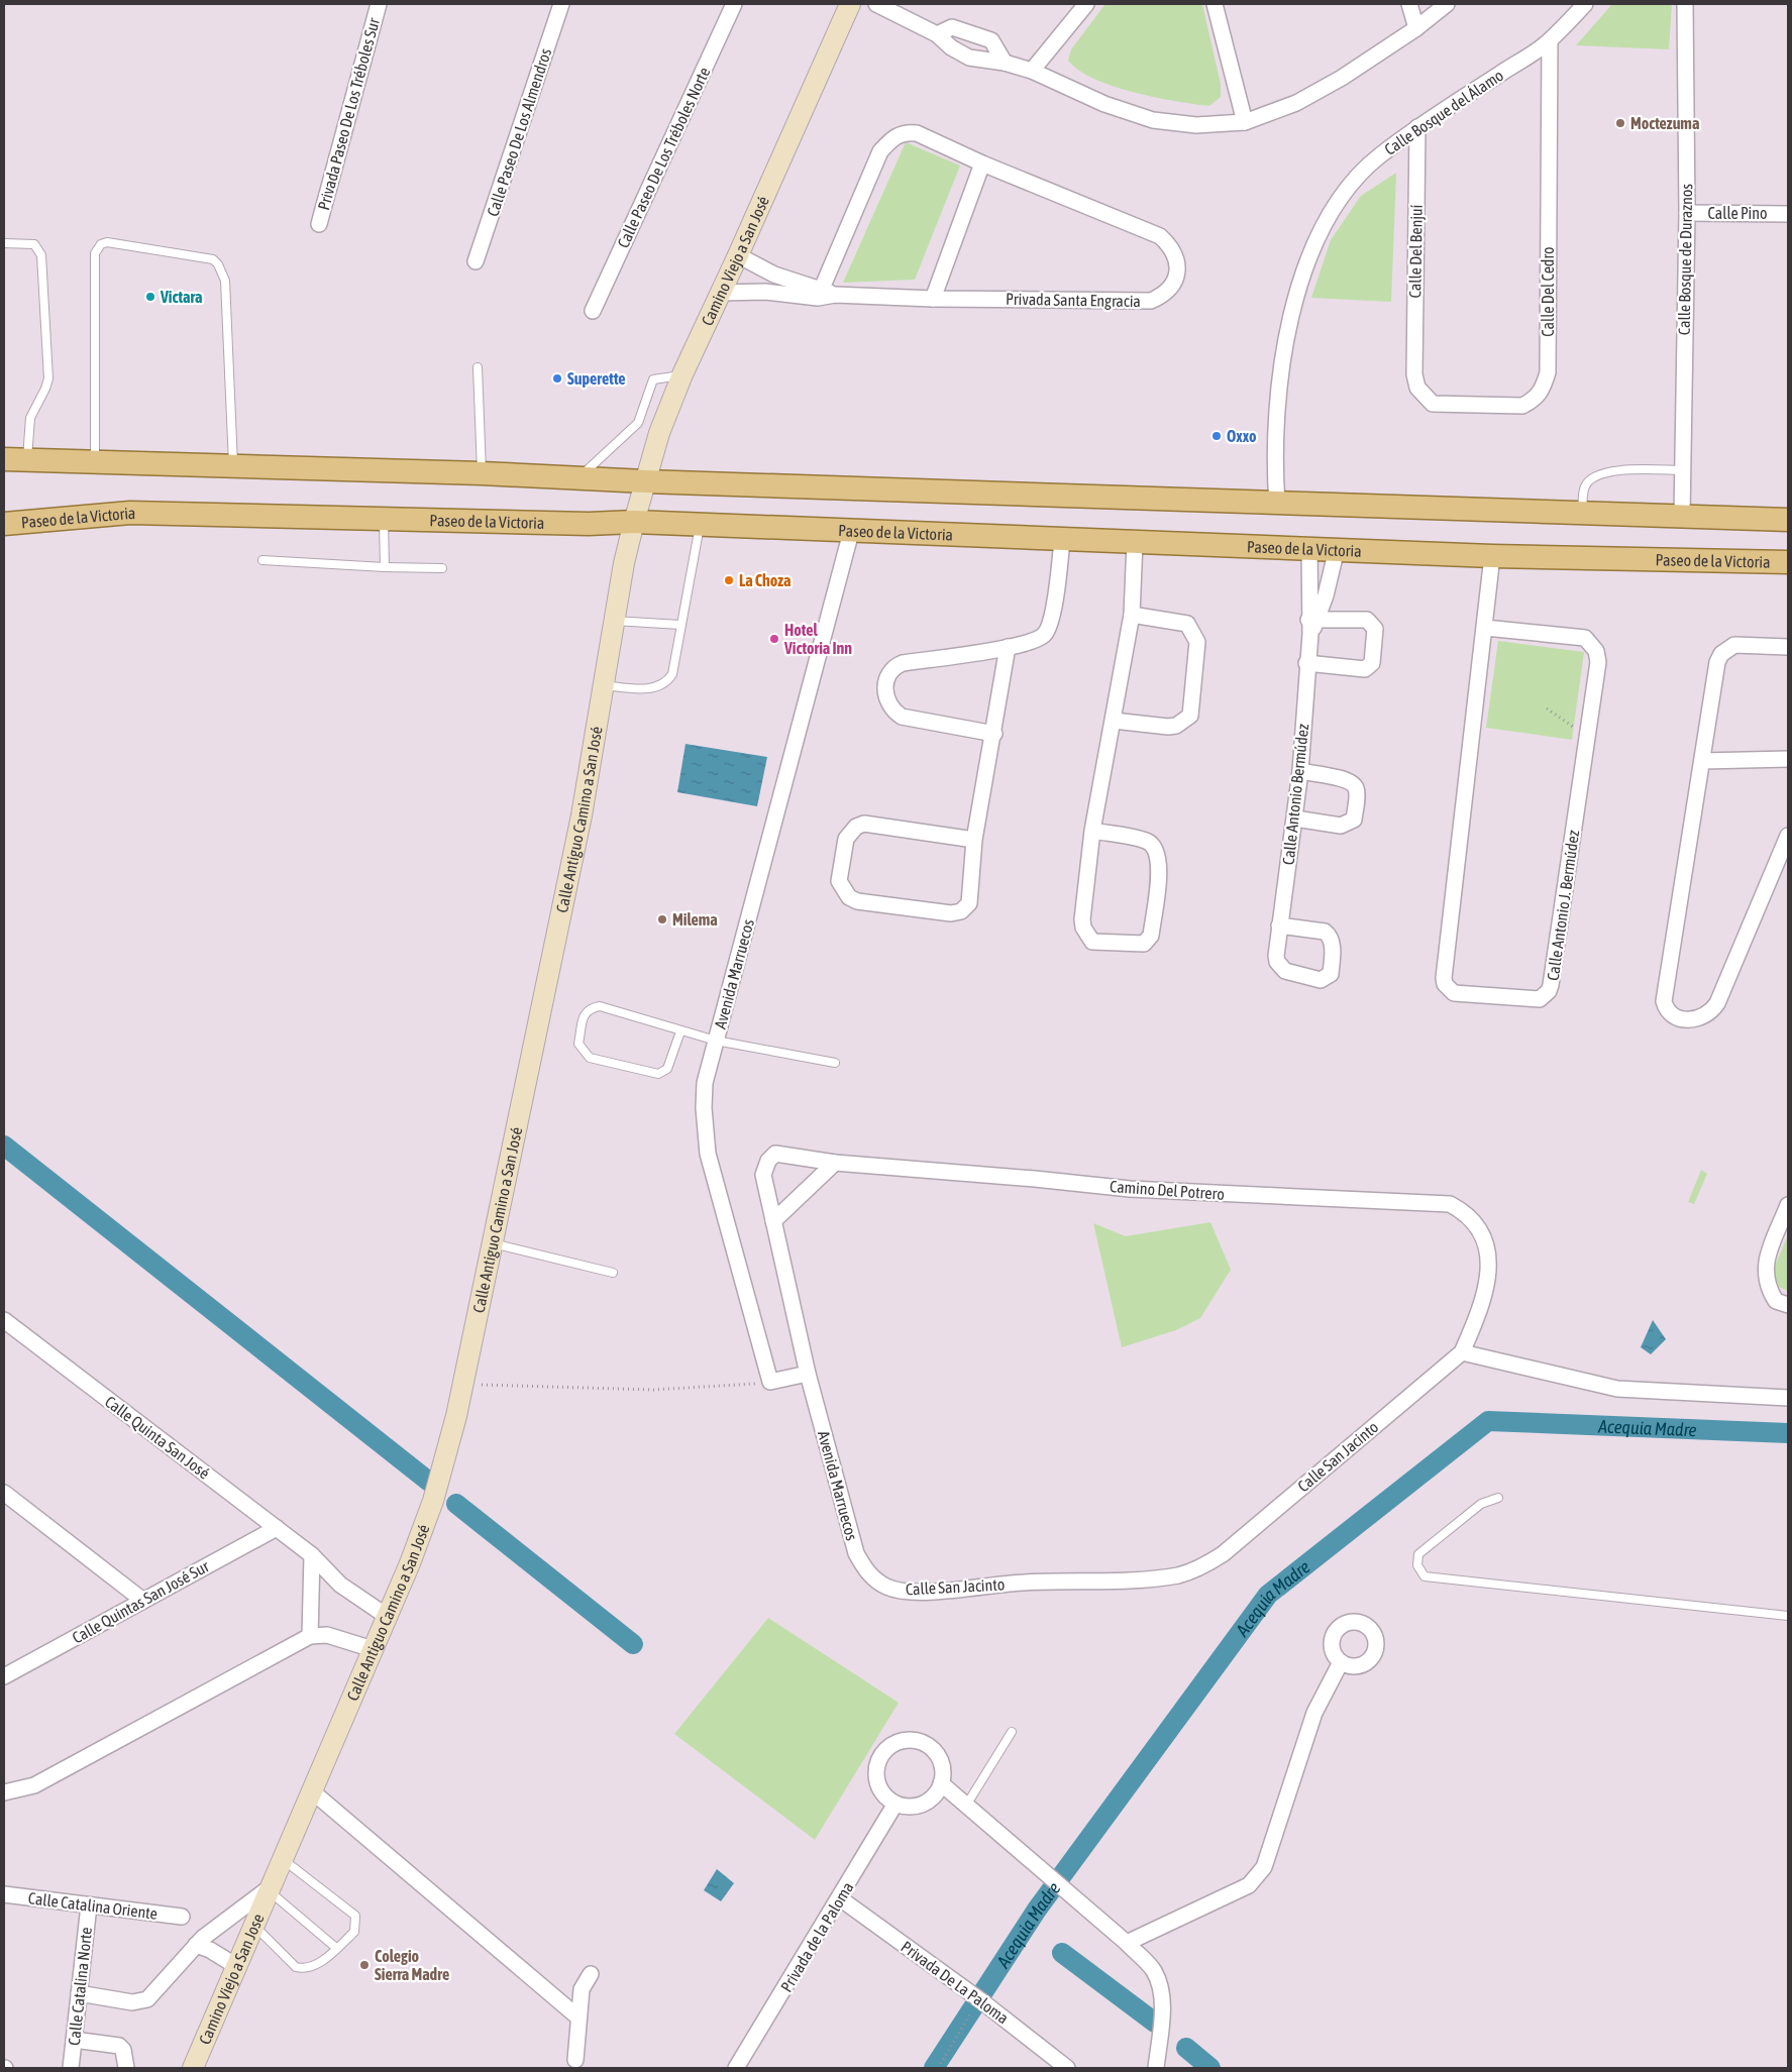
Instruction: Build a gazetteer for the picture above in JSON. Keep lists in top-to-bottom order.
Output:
{
  "streets": {
    "main road": ["Paseo de la Victoria"],
    "street": [
      "Calle Bosque del Álamo",
      "Privada Paseo De Los Tréboles Sur",
      "Calle Paseo De Los Almendros",
      "Calle Paseo De Los Tréboles Norte",
      "Calle Pino",
      "Calle Del Benjuí",
      "Calle Bosque de Duraznos",
      "Camino Viejo a San José",
      "Calle Del Cedro",
      "Privada Santa Engracia",
      "Calle Antonio Bermúdez",
      "Calle Antiguo Camino a San José",
      "Calle Antonio J. Bermúdez",
      "Avenida Marruecos",
      "Camino Del Potrero",
      "Calle Quinta San José",
      "Calle San Jacinto",
      "Calle Quintas San José Sur",
      "Calle Catalina Oriente",
      "Privada de la Paloma",
      "Camino Viejo a San Jose",
      "Privada De La Paloma",
      "Calle Catalina Norte"
    ]
  },
  "crossings": [
    ["Calle Bosque del Álamo", "Calle Del Benjuí"],
    ["Calle Bosque del Álamo", "Calle Del Cedro"],
    ["Calle Pino", "Calle Bosque de Duraznos"],
    ["Calle Del Benjuí", "Calle Del Cedro"],
    ["Camino Viejo a San José", "Privada Santa Engracia"],
    ["Camino Viejo a San José", "Paseo de la Victoria"],
    ["Camino Viejo a San José", "Calle Antiguo Camino a San José"],
    ["Paseo de la Victoria", "Calle Antonio Bermúdez"],
    ["Paseo de la Victoria", "Calle Antiguo Camino a San José"],
    ["Paseo de la Victoria", "Calle Antonio J. Bermúdez"],
    ["Paseo de la Victoria", "Avenida Marruecos"],
    ["Calle Antiguo Camino a San José", "Calle Quinta San José"],
    ["Calle Antiguo Camino a San José", "Camino Viejo a San Jose"],
    ["Avenida Marruecos", "Camino Del Potrero"],
    ["Avenida Marruecos", "Calle San Jacinto"],
    ["Camino Del Potrero", "Calle San Jacinto"],
    ["Calle Quinta San José", "Calle Quintas San José Sur"],
    ["Calle Catalina Oriente", "Calle Catalina Norte"],
    ["Privada de la Paloma", "Privada De La Paloma"]
  ],
  "water": ["Acequia Madre"],
  "places": [
    "Moctezuma",
    "Victara",
    "Superette",
    "Oxxo",
    "La Choza",
    "Hotel Victoria Inn",
    "Milema",
    "Colegio Sierra Madre"
  ]
}
